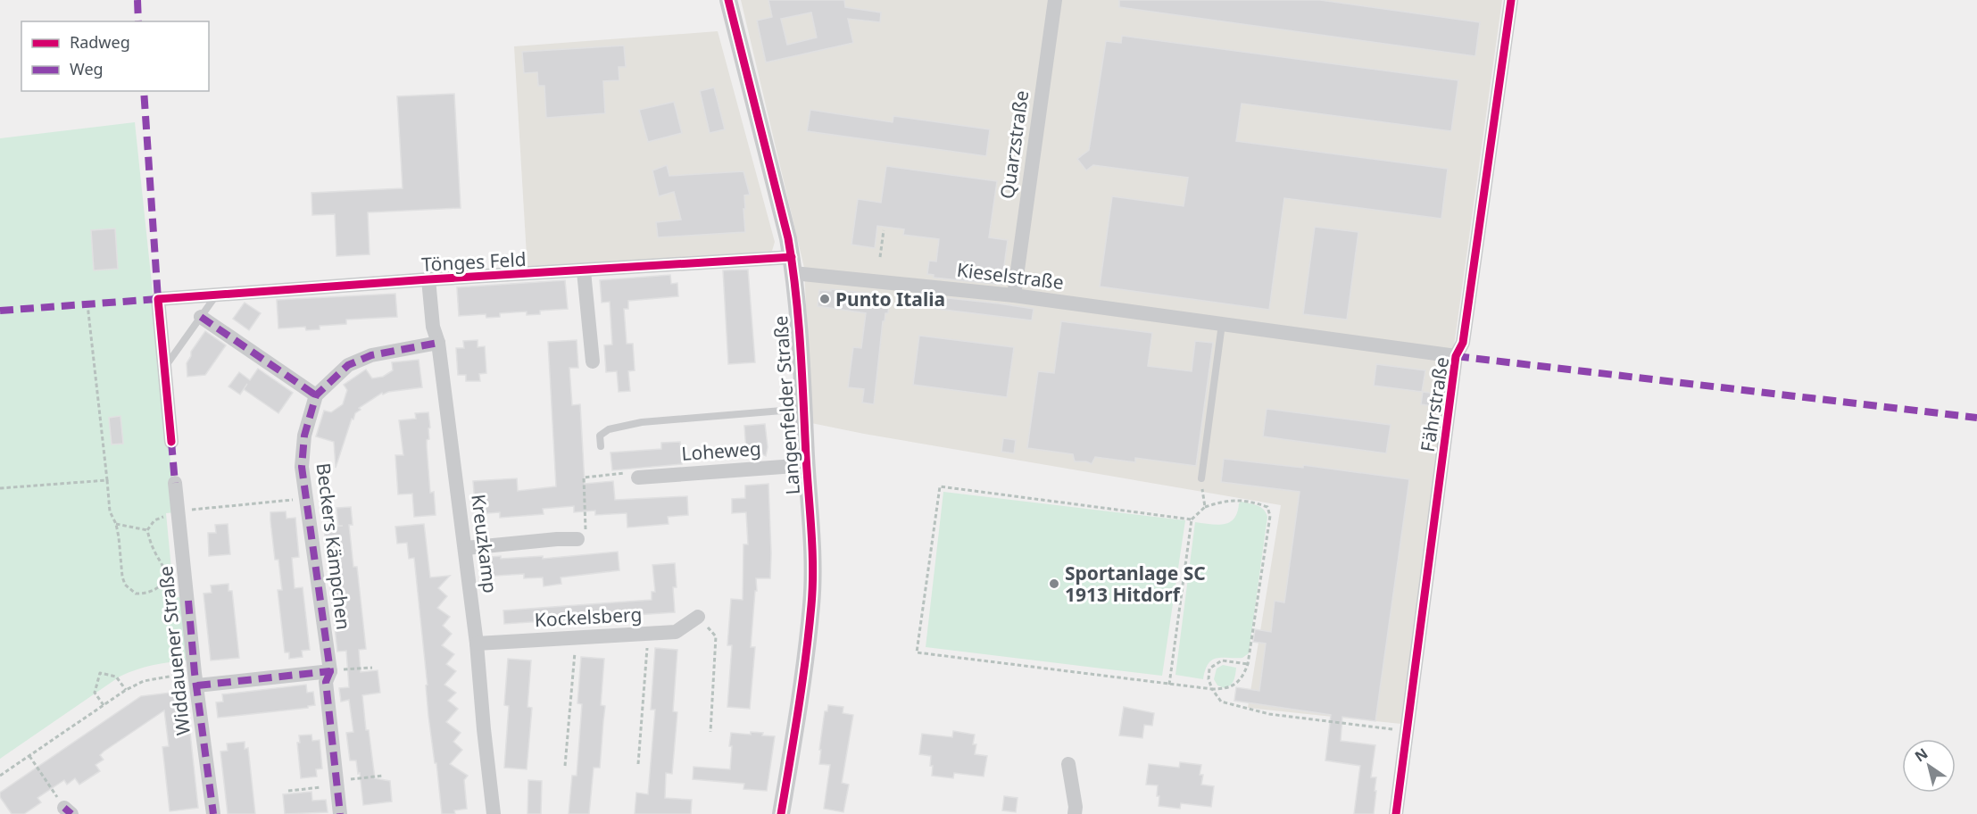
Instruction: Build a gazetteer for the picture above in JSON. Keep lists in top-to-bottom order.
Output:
{
  "streets": {
    "street": [
      "Quarzstraße",
      "Tönges Feld",
      "Kieselstraße",
      "Fährstraße",
      "Langenfelder Straße",
      "Loheweg",
      "Kreuzkamp",
      "Beckers Kämpchen",
      "Kockelsberg",
      "Widdauener Straße"
    ]
  },
  "crossings": [
    ["Quarzstraße", "Kieselstraße"],
    ["Tönges Feld", "Kieselstraße"],
    ["Tönges Feld", "Langenfelder Straße"],
    ["Tönges Feld", "Kreuzkamp"],
    ["Kieselstraße", "Fährstraße"],
    ["Kieselstraße", "Langenfelder Straße"],
    ["Langenfelder Straße", "Loheweg"],
    ["Kreuzkamp", "Beckers Kämpchen"],
    ["Kreuzkamp", "Kockelsberg"]
  ],
  "places": ["Punto Italia", "Sportanlage SC 1913 Hitdorf"],
  "legend": ["Radweg", "Weg"],
  "north": "top left"
}
